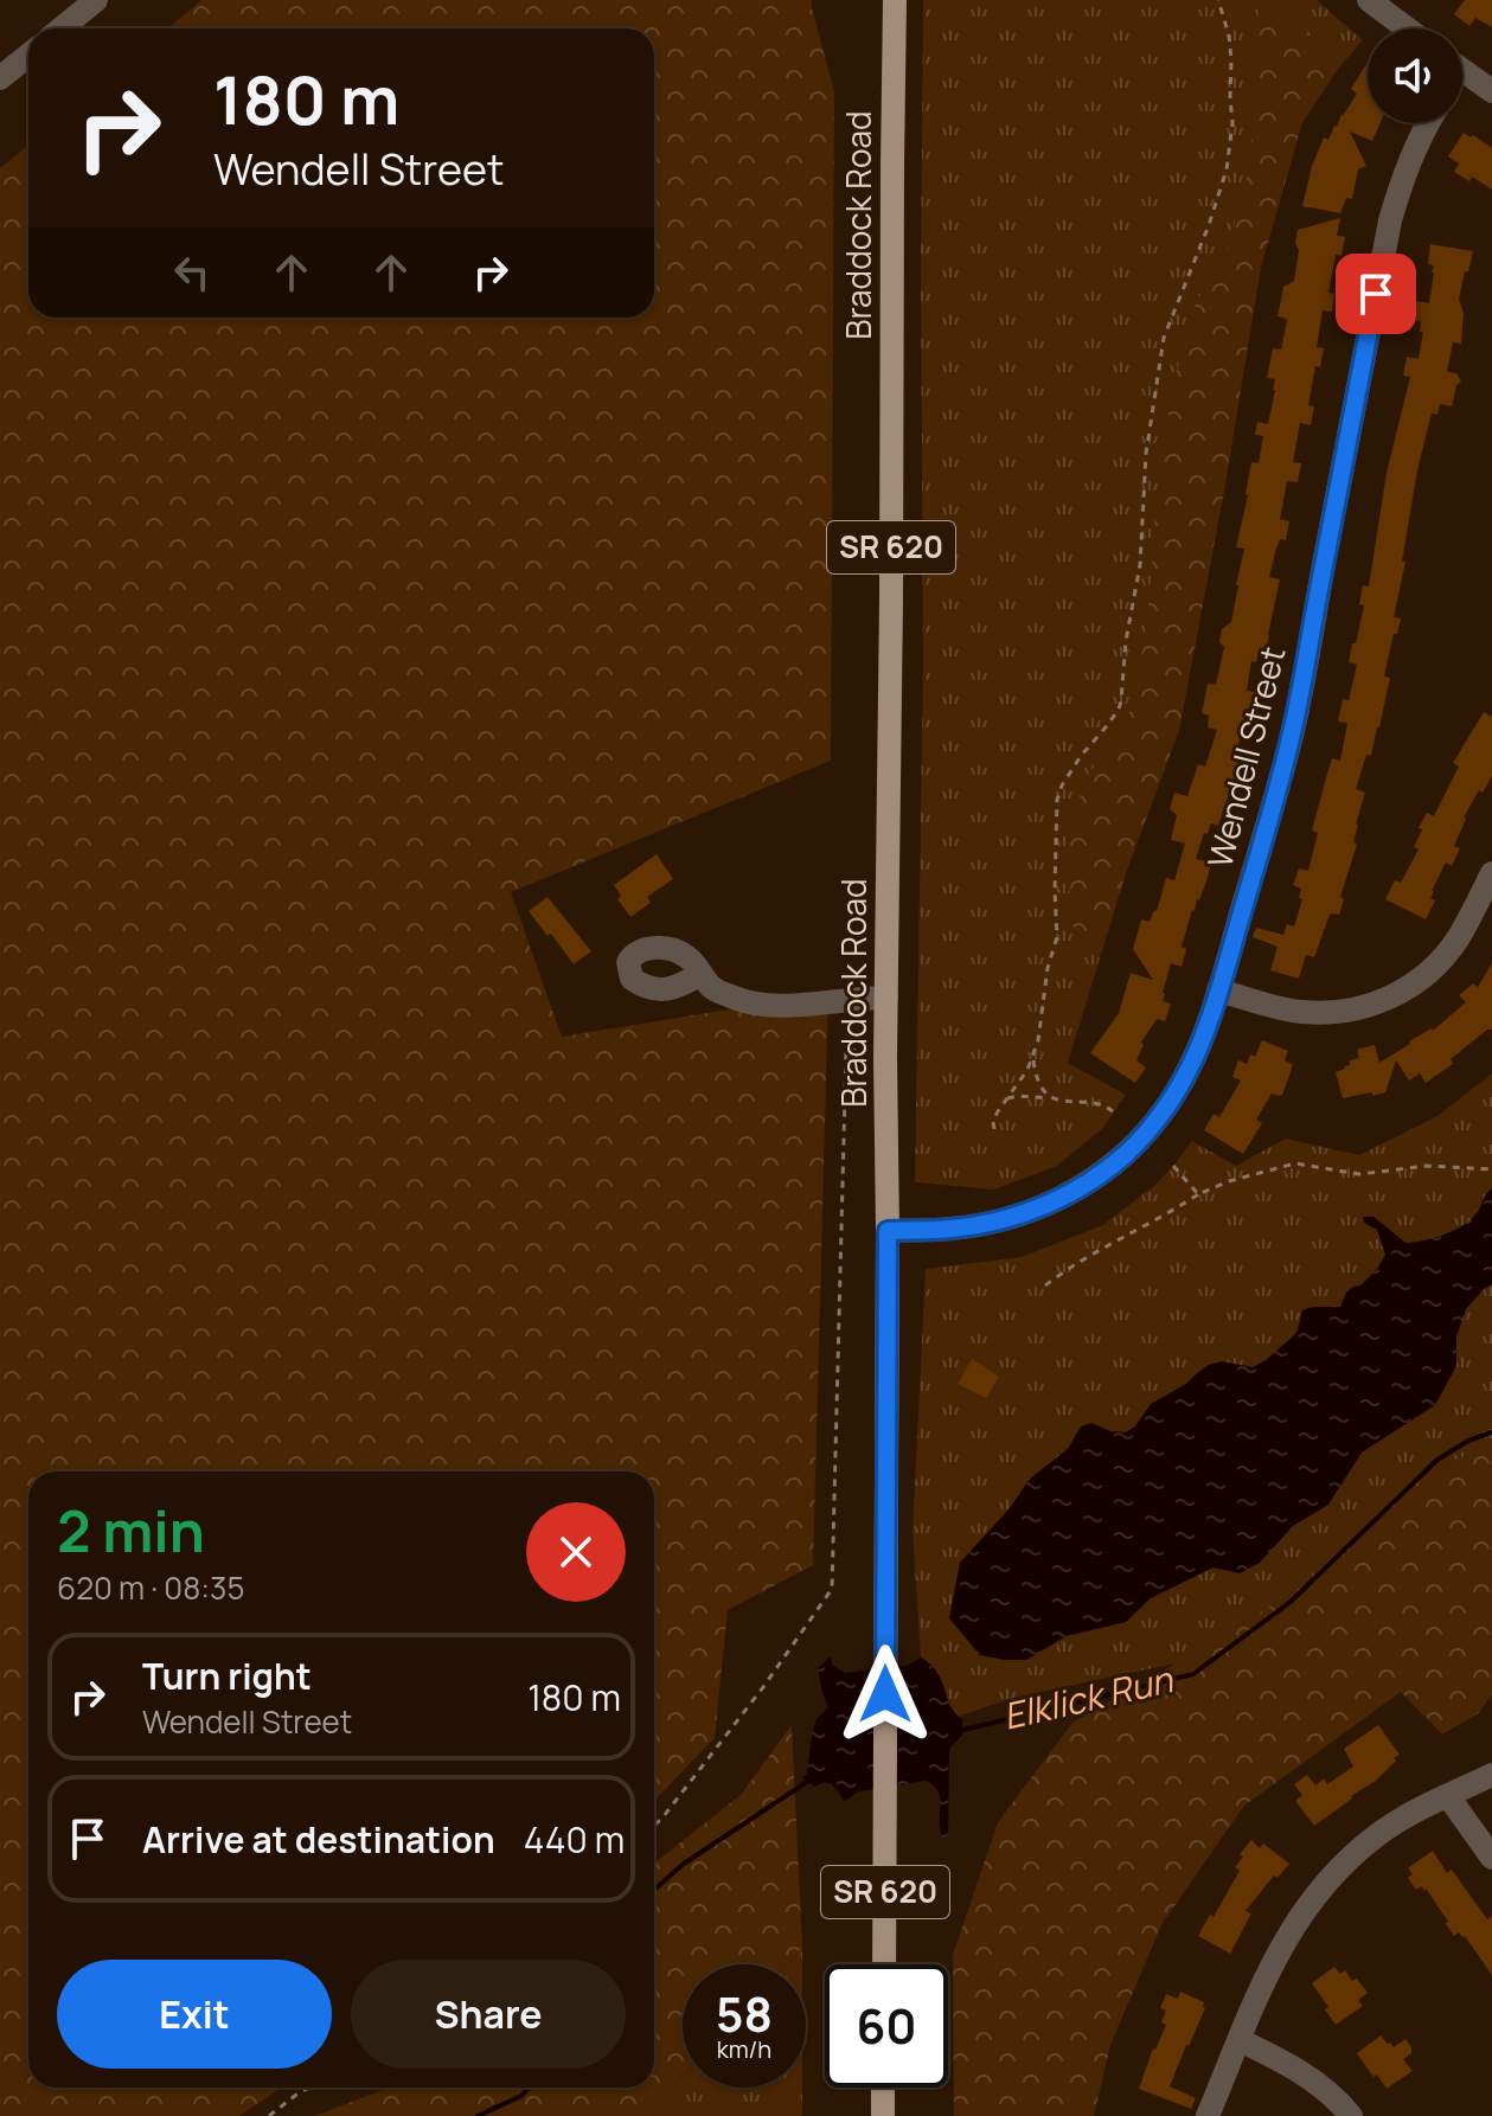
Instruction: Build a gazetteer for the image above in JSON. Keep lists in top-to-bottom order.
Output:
{
  "streets": {
    "main road": ["Braddock Road", "SR 620"],
    "street": ["Wendell Street"]
  },
  "crossings": [
    ["Braddock Road", "Wendell Street"]
  ],
  "water": ["Elklick Run"],
  "page": {
    "turn": ["180 m", "Wendell Street"],
    "heading": ["2 min", "620 m · 08:35"],
    "list": [
      {
        "name": "Turn right",
        "note": "Wendell Street",
        "value": "180 m"
      },
      {
        "name": "Arrive at destination",
        "value": "440 m"
      }
    ],
    "buttons": ["Exit", "Share"],
    "speed": "58 km/h",
    "limit": "60"
  }
}
